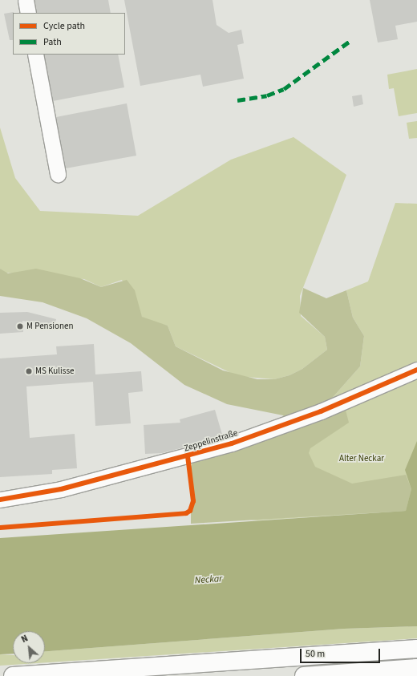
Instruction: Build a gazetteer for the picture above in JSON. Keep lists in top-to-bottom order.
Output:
{
  "streets": {
    "street": ["Zeppelinstraße"]
  },
  "water": ["Neckar"],
  "parks": ["Alter Neckar"],
  "places": ["M Pensionen", "MS Kulisse"],
  "legend": ["Cycle path", "Path"],
  "scale_bar": "50 m",
  "north": "top left"
}
